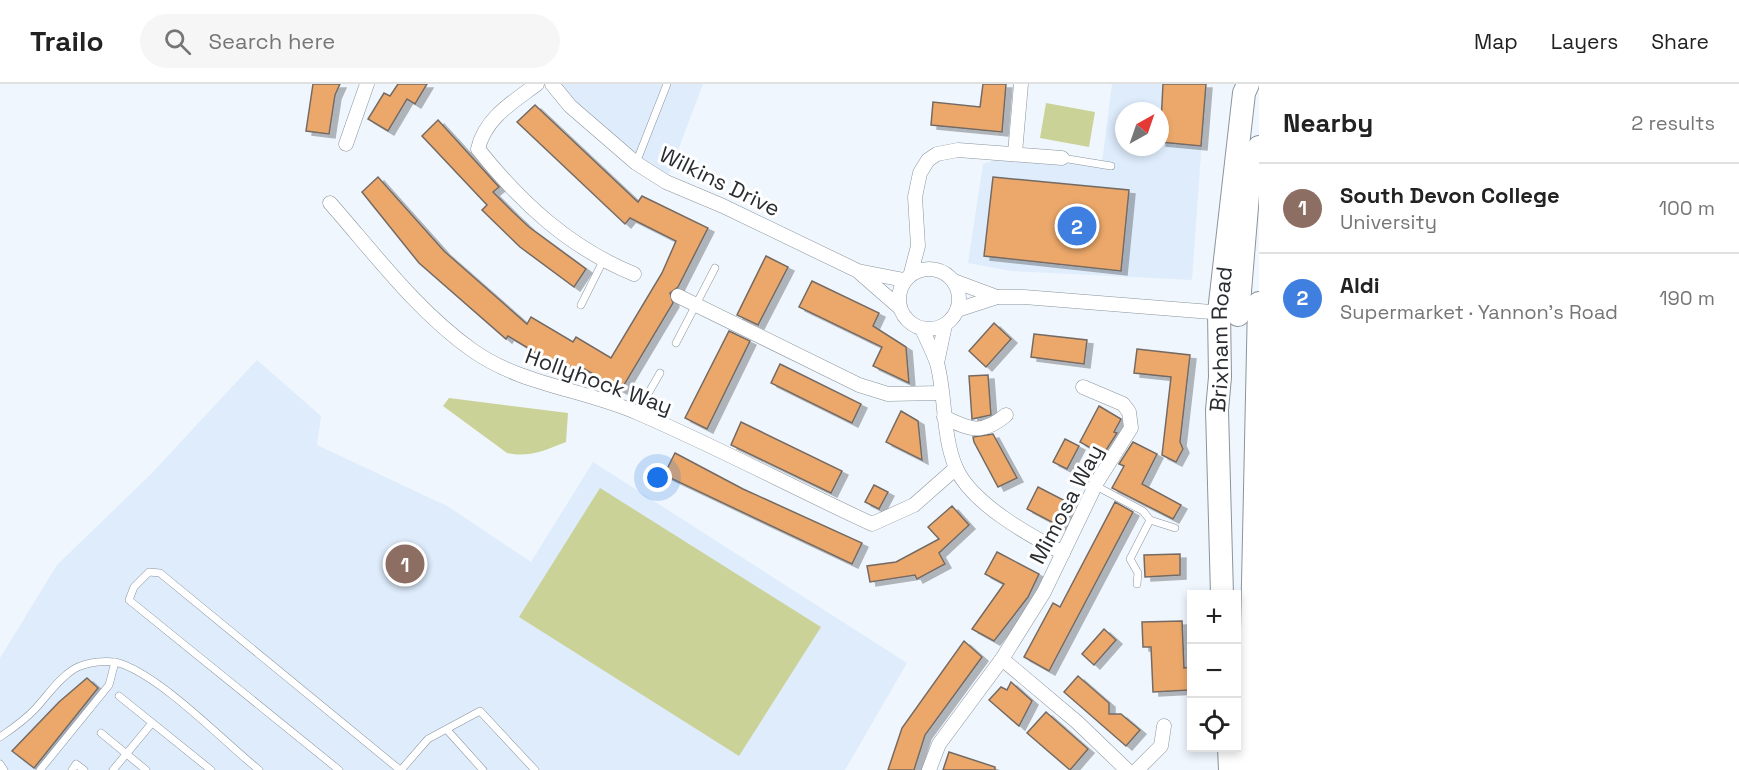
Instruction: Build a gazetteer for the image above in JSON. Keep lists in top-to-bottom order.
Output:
{
  "streets": {
    "main road": ["Brixham Road"],
    "street": ["Wilkins Drive", "Hollyhock Way", "Mimosa Way"]
  },
  "north": "top right",
  "page": {
    "header": "Trailo",
    "search": "Search here",
    "nav": ["Map", "Layers", "Share"],
    "heading": ["Nearby", "2 results"],
    "list": [
      {
        "mark": "1",
        "name": "South Devon College",
        "note": "University",
        "value": "100 m"
      },
      {
        "mark": "2",
        "name": "Aldi",
        "note": "Supermarket · Yannon's Road",
        "value": "190 m"
      }
    ],
    "pins": ["2", "1"],
    "map_buttons": ["+", "−"]
  }
}
